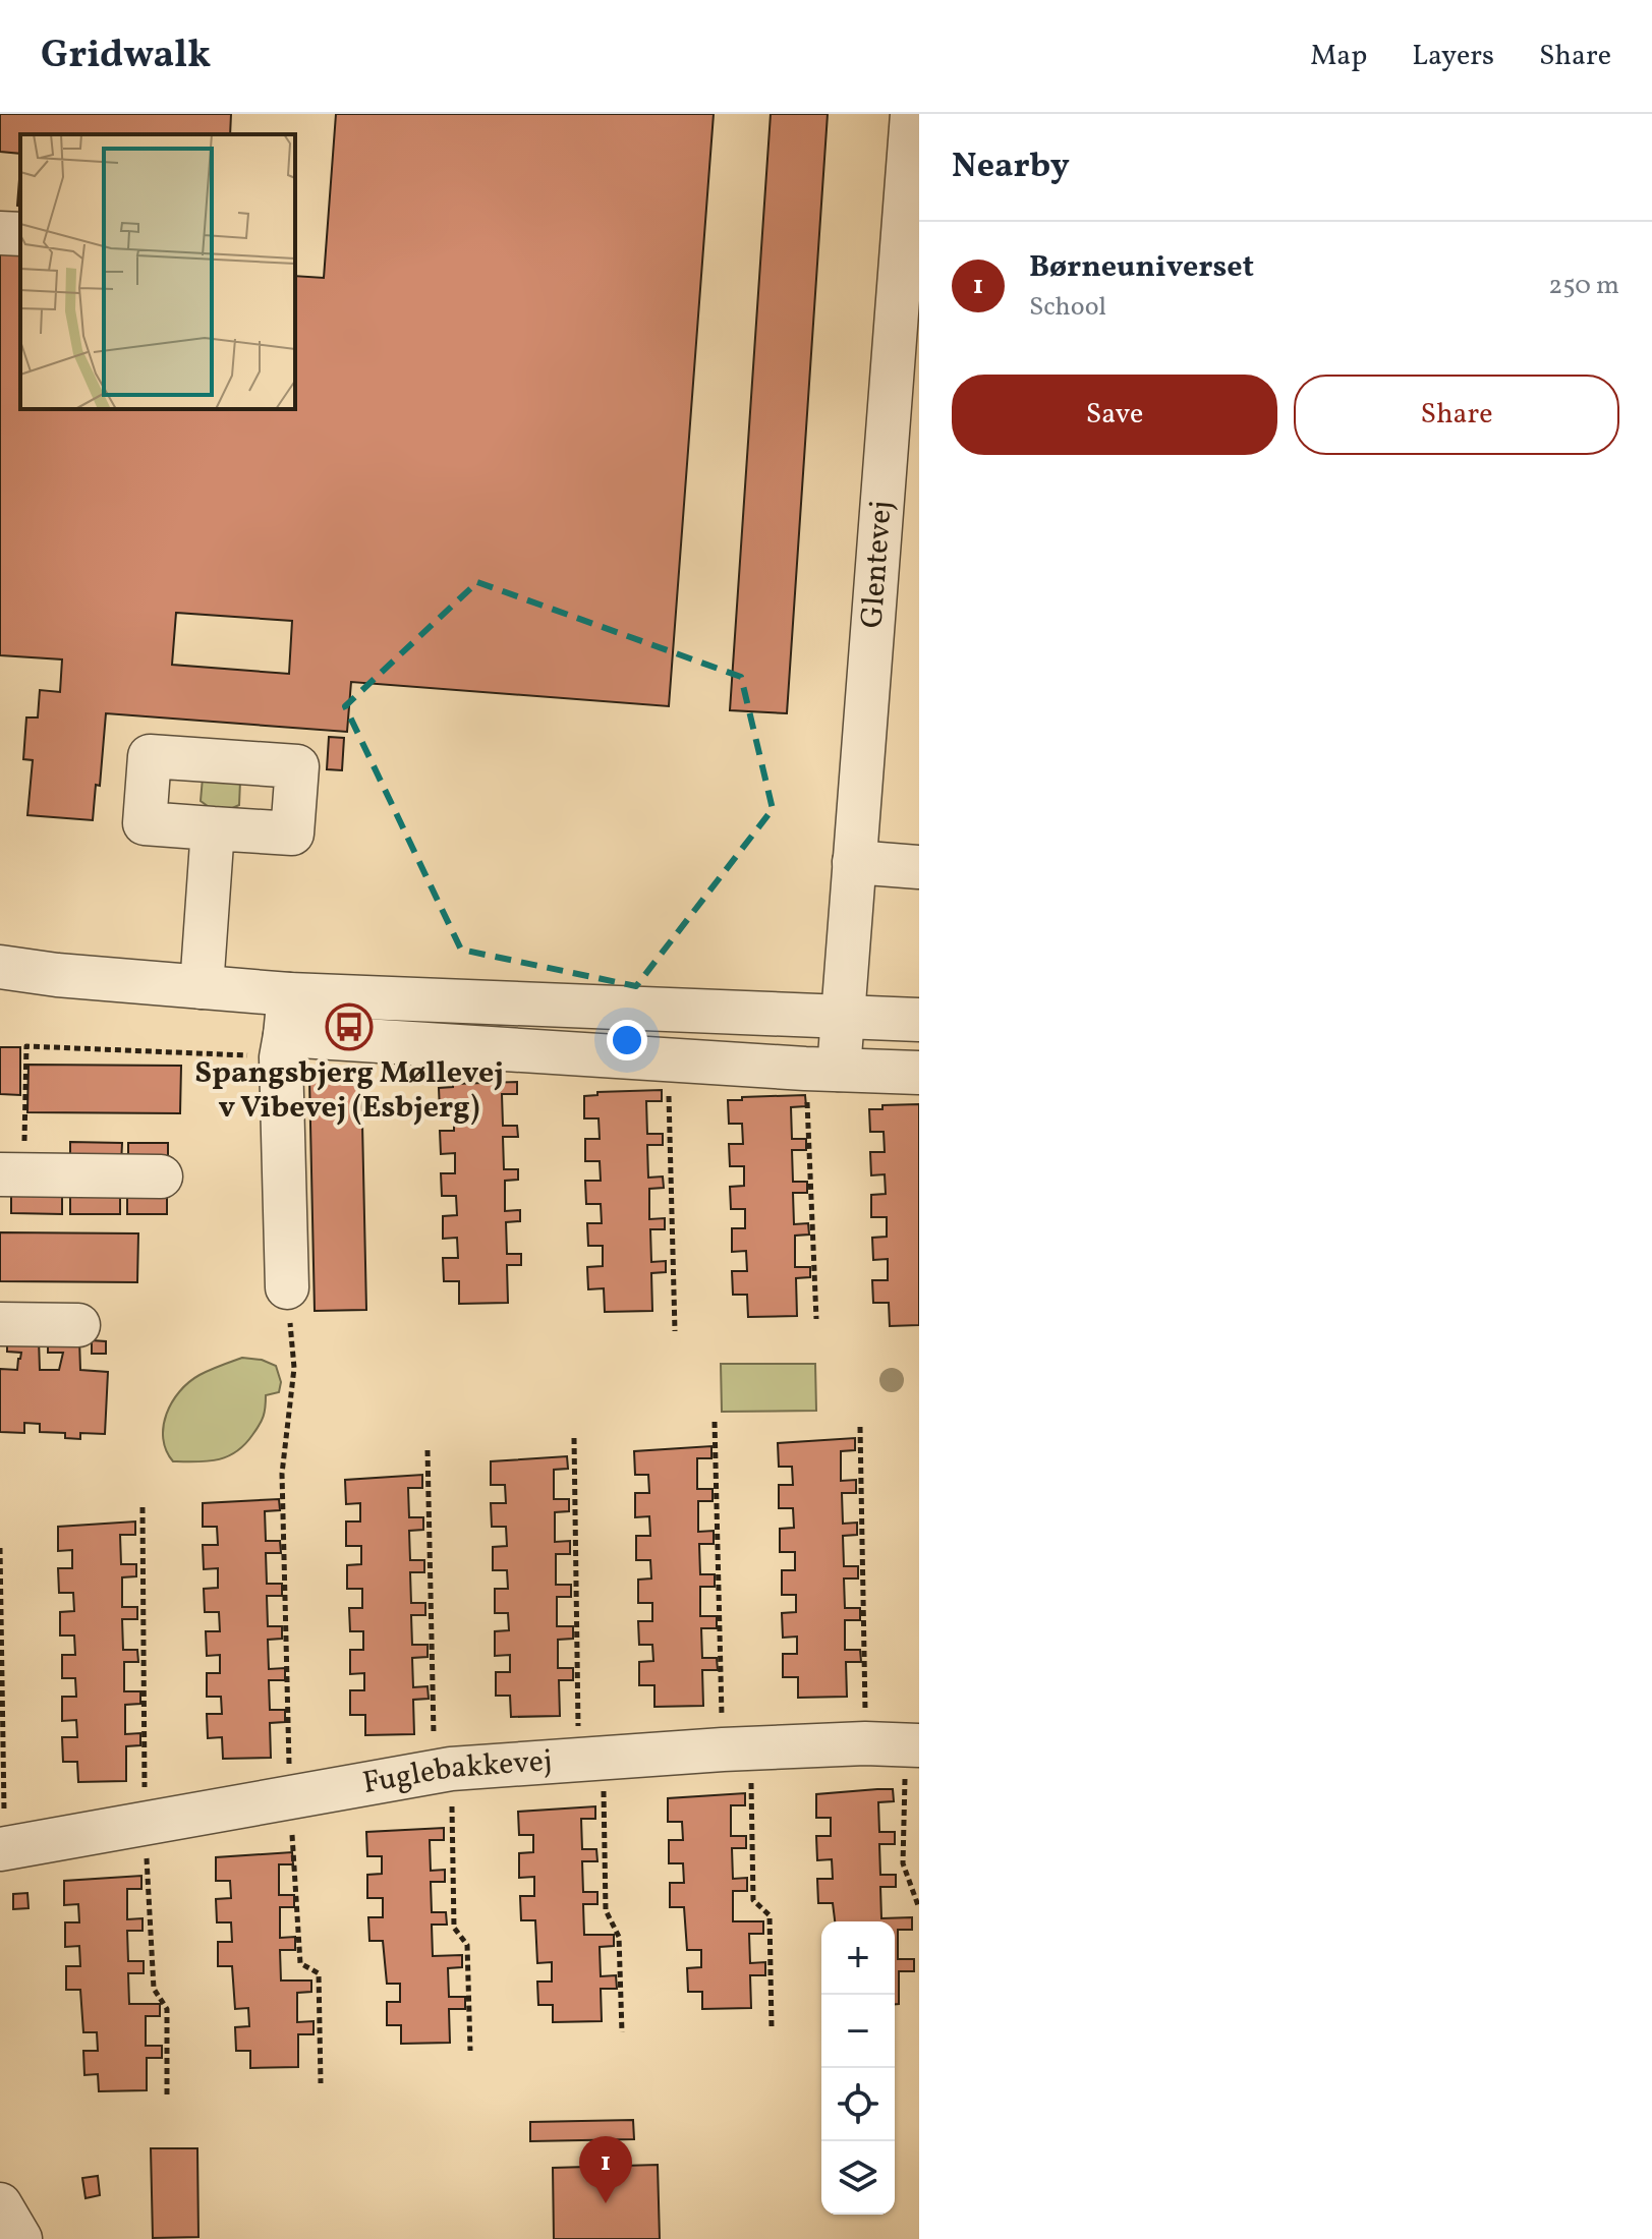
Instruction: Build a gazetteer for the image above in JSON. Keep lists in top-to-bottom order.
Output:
{
  "streets": {
    "street": ["Glentevej", "Fuglebakkevej"]
  },
  "places": {
    "bus stop": ["Spangsbjerg Møllevej v Vibevej (Esbjerg)"]
  },
  "page": {
    "header": "Gridwalk",
    "nav": ["Map", "Layers", "Share"],
    "heading": "Nearby",
    "list": [
      {
        "mark": "1",
        "name": "Børneuniverset",
        "note": "School",
        "value": "250 m"
      }
    ],
    "buttons": ["Save", "Share"],
    "map_buttons": ["+", "−"],
    "pins": "1"
  }
}
